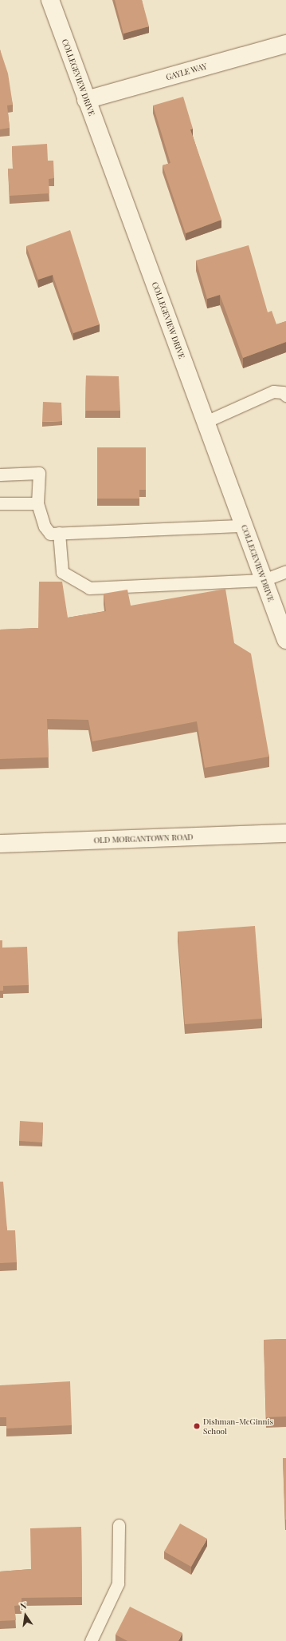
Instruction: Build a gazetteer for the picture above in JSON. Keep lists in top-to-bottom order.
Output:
{
  "streets": {
    "street": ["GAYLE WAY", "COLLEGEVIEW DRIVE", "OLD MORGANTOWN ROAD"]
  },
  "crossings": [
    ["GAYLE WAY", "COLLEGEVIEW DRIVE"]
  ],
  "places": ["Dishman-McGinnis School"],
  "north": "top"
}
